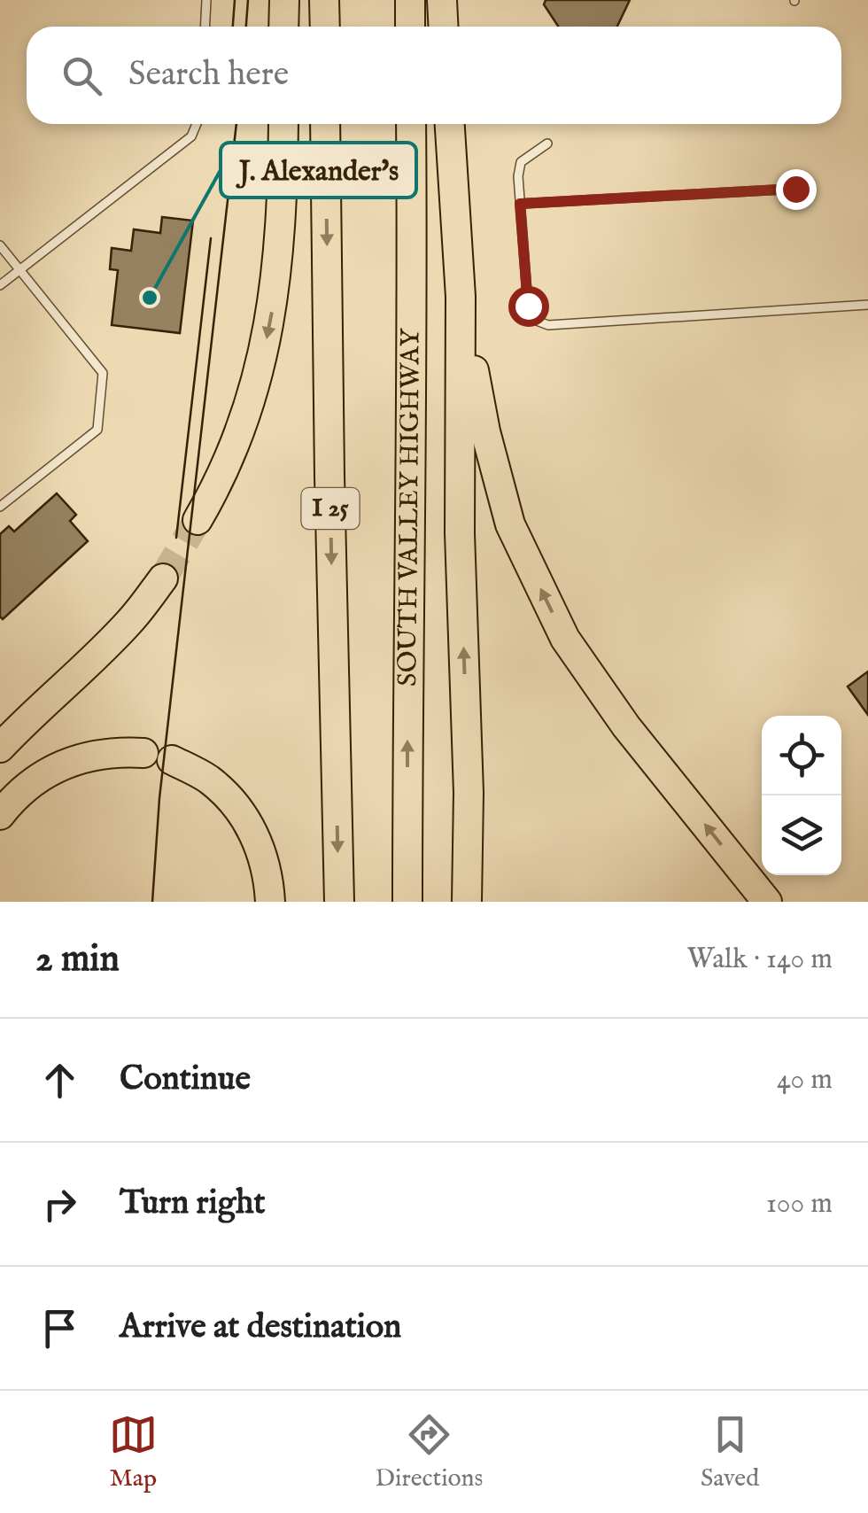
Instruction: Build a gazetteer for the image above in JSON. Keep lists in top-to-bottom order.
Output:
{
  "streets": {
    "highway": ["I 25", "SOUTH VALLEY HIGHWAY"]
  },
  "places": ["J. Alexander's"],
  "page": {
    "search": "Search here",
    "heading": ["2 min", "Walk · 140 m"],
    "list": [
      ["Continue", "40 m"],
      ["Turn right", "100 m"],
      "Arrive at destination"
    ],
    "nav": ["Map", "Directions", "Saved"]
  }
}
